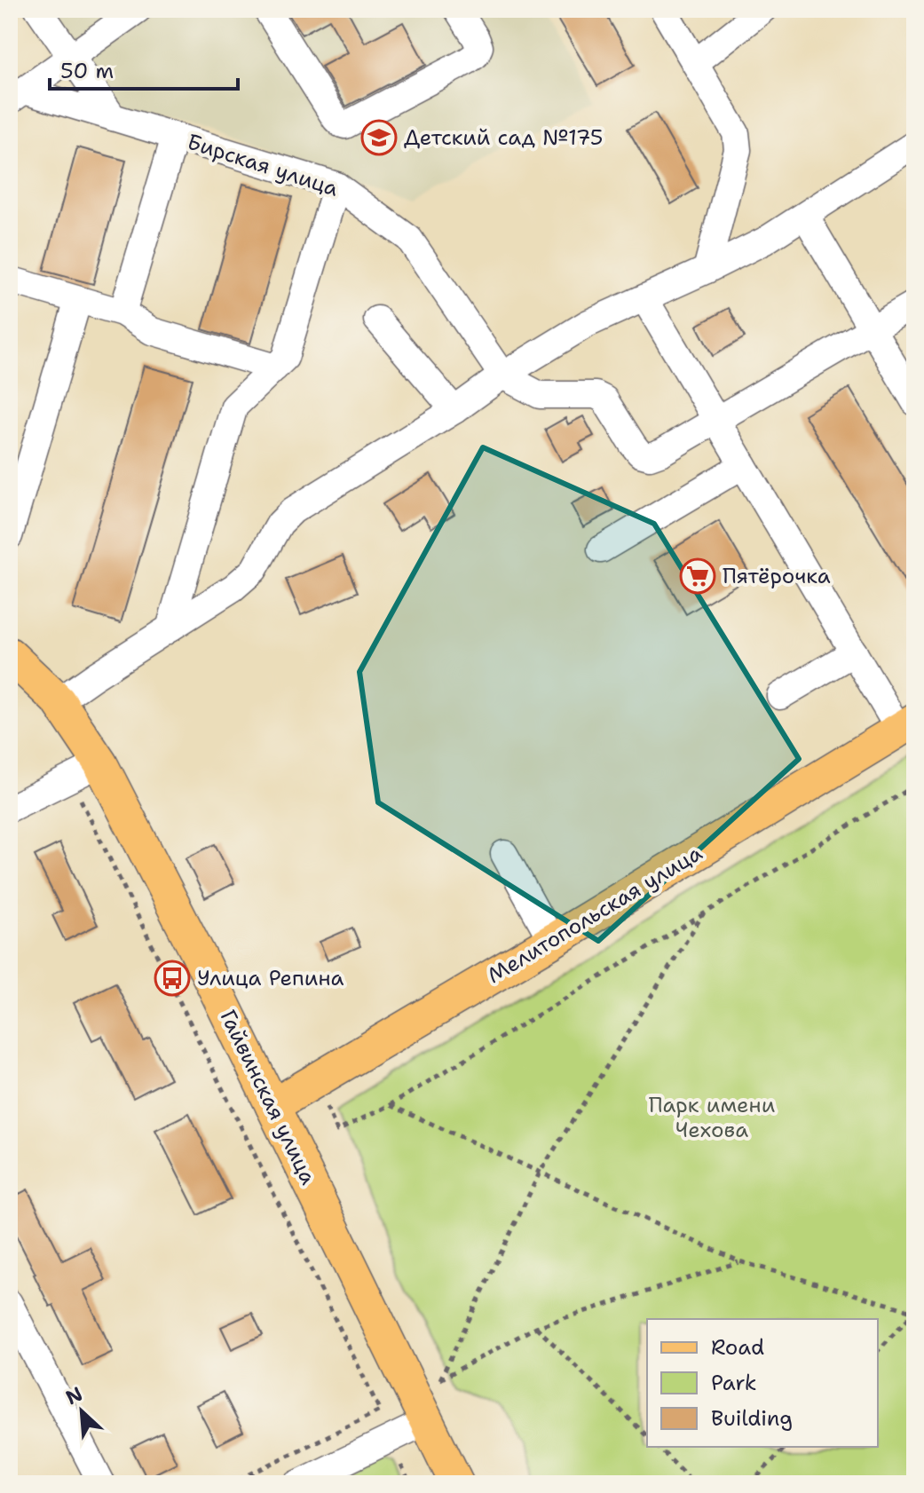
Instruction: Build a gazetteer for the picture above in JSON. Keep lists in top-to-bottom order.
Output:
{
  "streets": {
    "main road": ["Мелитопольская улица", "Гайвинская улица"],
    "street": ["Бирская улица"]
  },
  "crossings": [
    ["Мелитопольская улица", "Гайвинская улица"]
  ],
  "parks": ["Парк имени Чехова"],
  "places": {
    "school or university": ["Детский сад №175"],
    "supermarket": ["Пятёрочка"],
    "bus stop": ["Улица Репина"]
  },
  "legend": ["Road", "Park", "Building"],
  "scale_bar": "50 m",
  "north": "top left"
}
